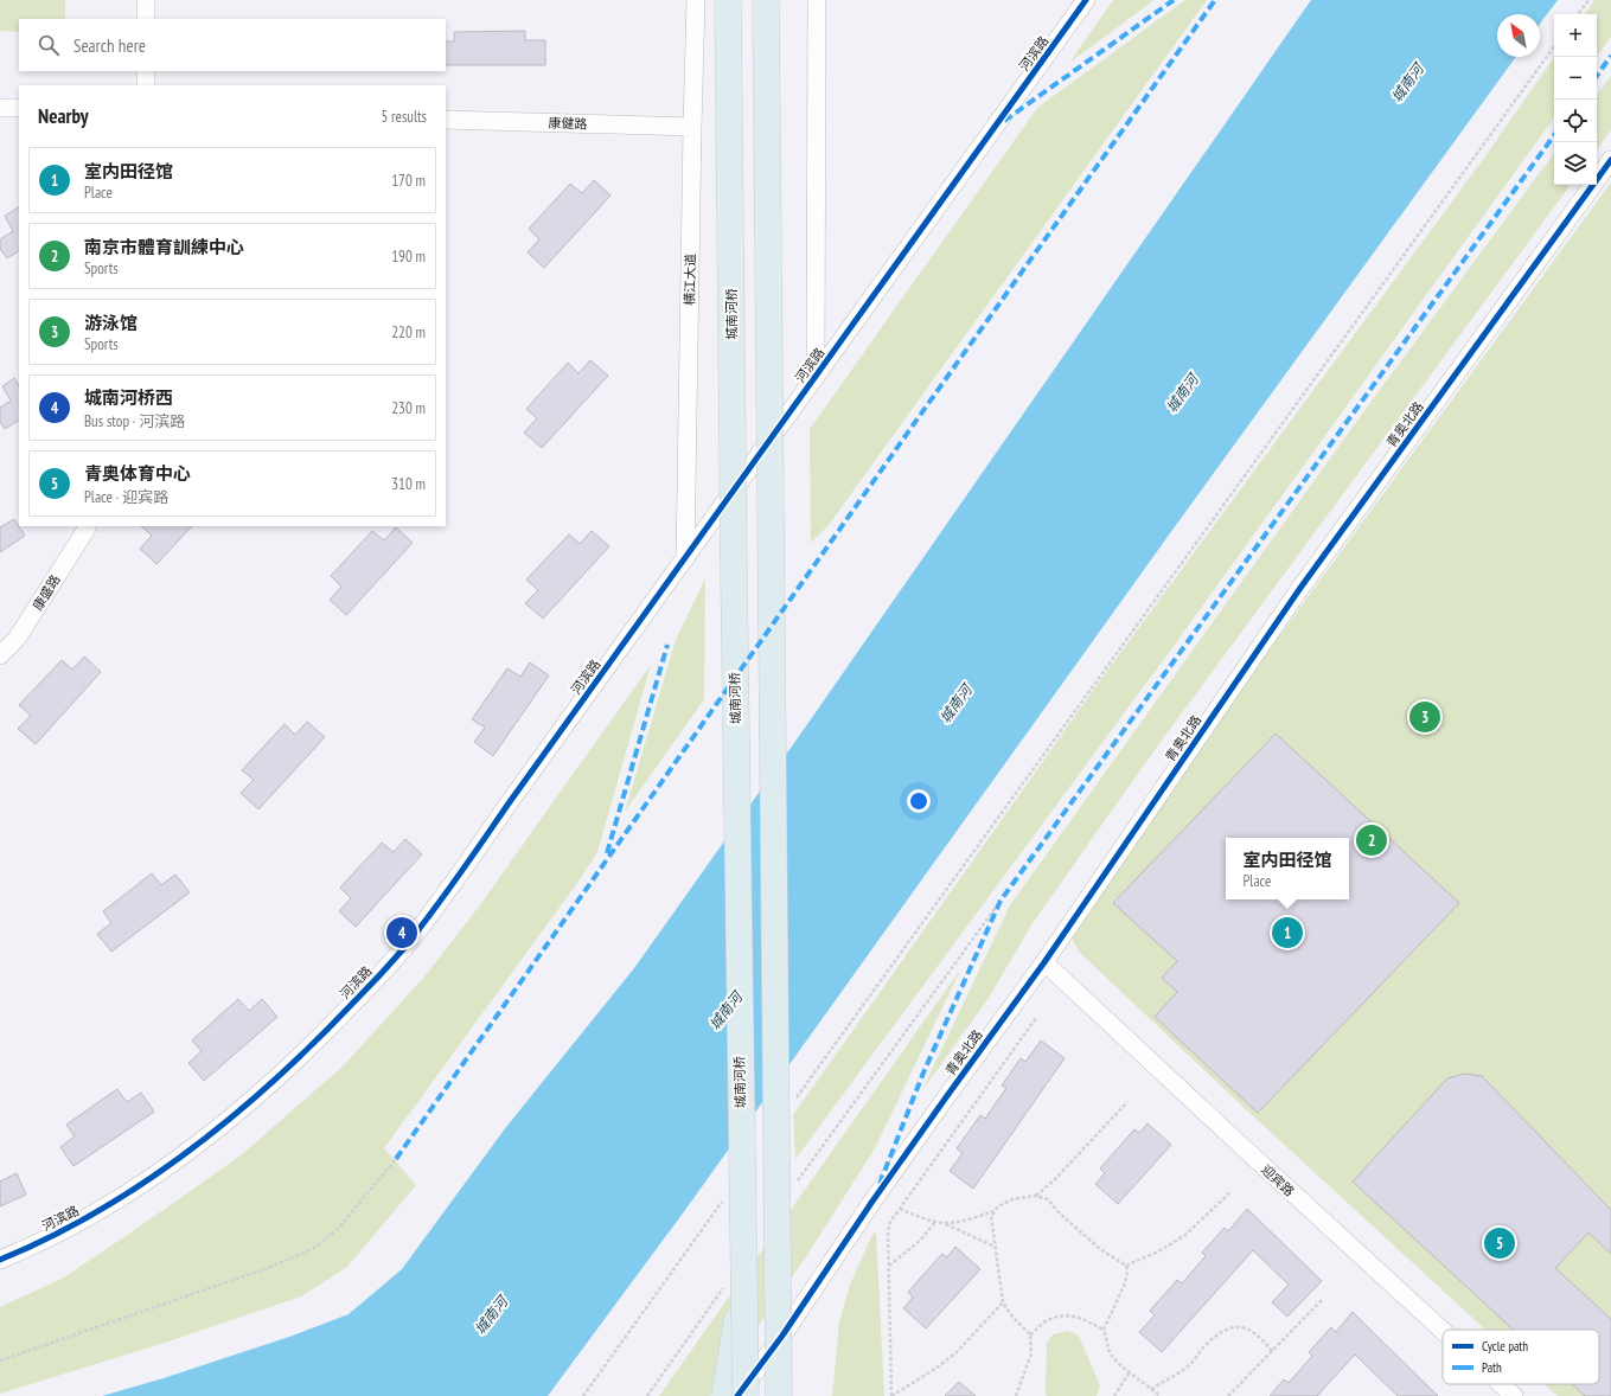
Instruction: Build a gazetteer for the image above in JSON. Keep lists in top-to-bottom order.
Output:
{
  "streets": {
    "highway": ["城南河桥"],
    "street": [
      "河滨路",
      "康健路",
      "横江大道",
      "青奥北路",
      "康盛路",
      "迎宾路"
    ]
  },
  "crossings": [
    ["河滨路", "横江大道"],
    ["康健路", "横江大道"],
    ["青奥北路", "迎宾路"]
  ],
  "water": ["城南河"],
  "legend": ["Cycle path", "Path"],
  "north": "top left",
  "page": {
    "map_buttons": ["+", "−"],
    "search": "Search here",
    "heading": ["Nearby", "5 results"],
    "list": [
      {
        "mark": "1",
        "name": "室内田径馆",
        "note": "Place",
        "value": "170 m"
      },
      {
        "mark": "2",
        "name": "南京市體育訓練中心",
        "note": "Sports",
        "value": "190 m"
      },
      {
        "mark": "3",
        "name": "游泳馆",
        "note": "Sports",
        "value": "220 m"
      },
      {
        "mark": "4",
        "name": "城南河桥西",
        "note": "Bus stop · 河滨路",
        "value": "230 m"
      },
      {
        "mark": "5",
        "name": "青奥体育中心",
        "note": "Place · 迎宾路",
        "value": "310 m"
      }
    ],
    "pins": [
      "3",
      "2",
      "1",
      "4",
      "5"
    ],
    "popup": ["室内田径馆", "Place"]
  }
}
